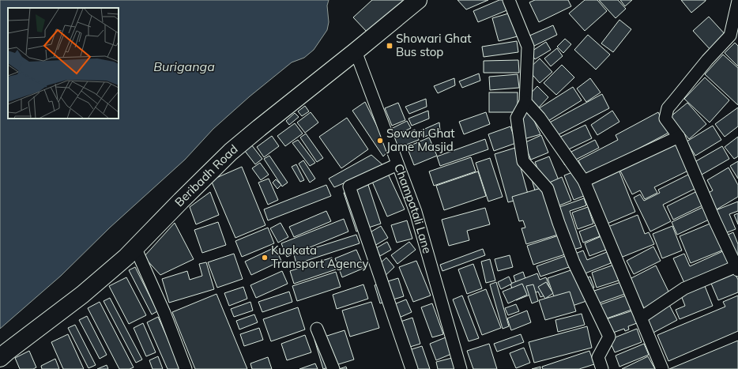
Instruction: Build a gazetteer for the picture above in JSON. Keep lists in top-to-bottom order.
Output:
{
  "streets": {
    "highway": ["Beribadh Road"],
    "street": ["Champatali Lane"]
  },
  "crossings": [
    ["Beribadh Road", "Champatali Lane"]
  ],
  "water": ["Buriganga"],
  "places": {
    "transit": ["Showari Ghat Bus stop"],
    "other": ["Sowari Ghat Jame Masjid", "Kuakata Transport Agency"]
  }
}
